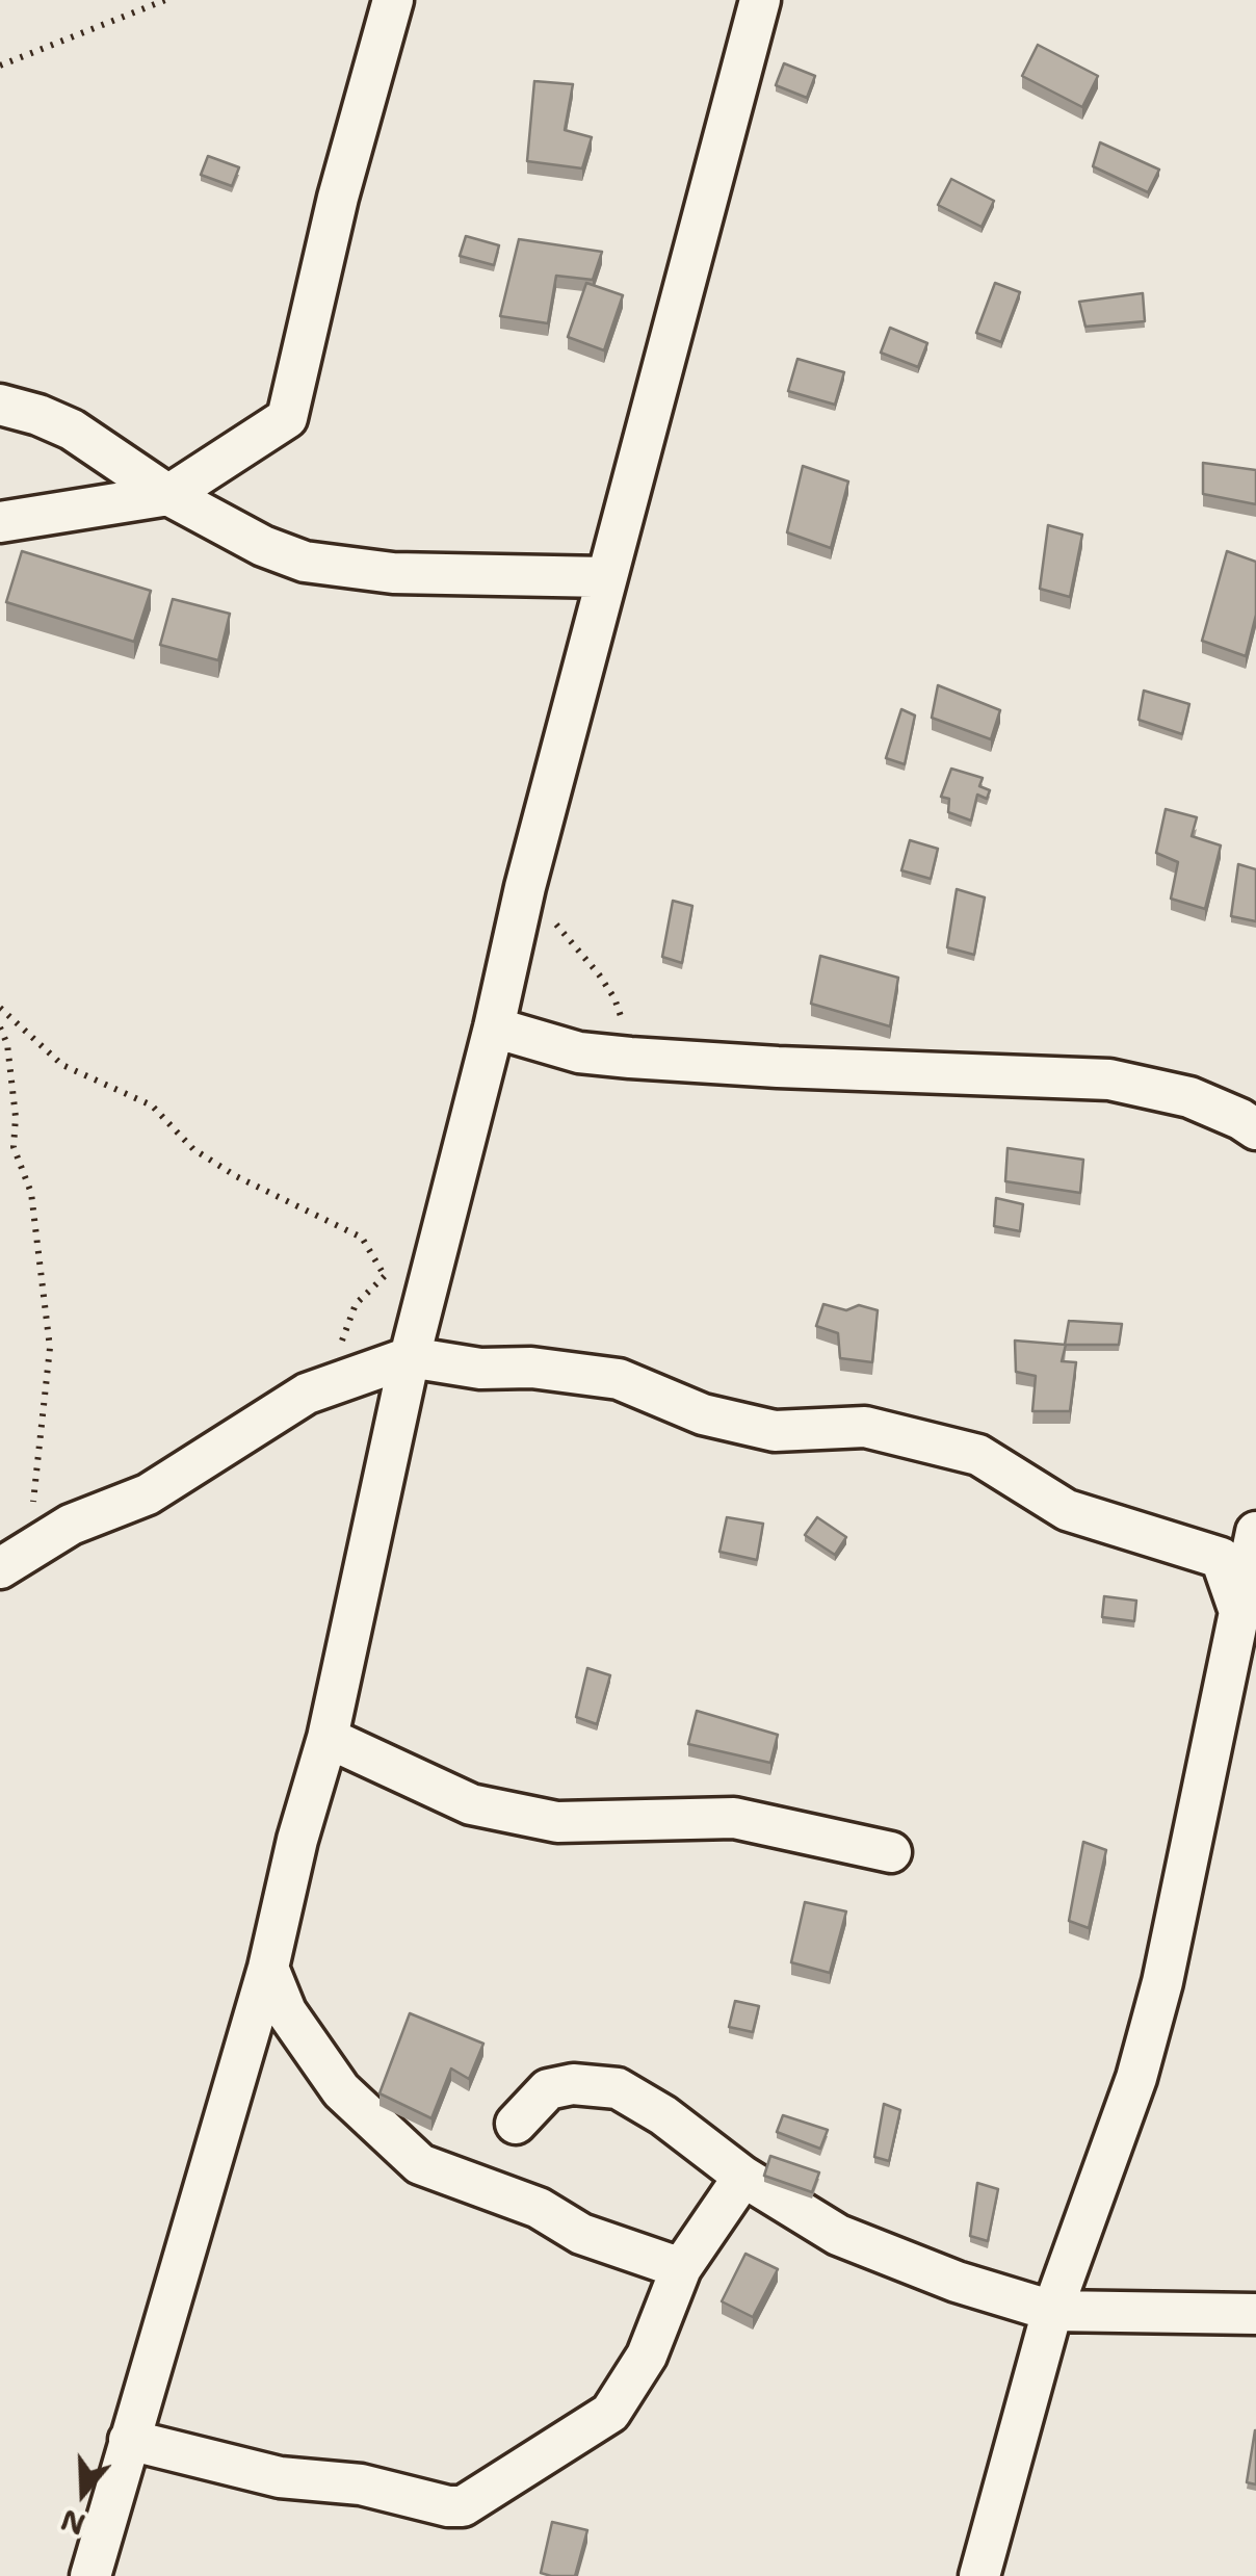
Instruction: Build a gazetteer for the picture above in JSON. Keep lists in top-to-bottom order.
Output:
{
  "north": "bottom"
}
